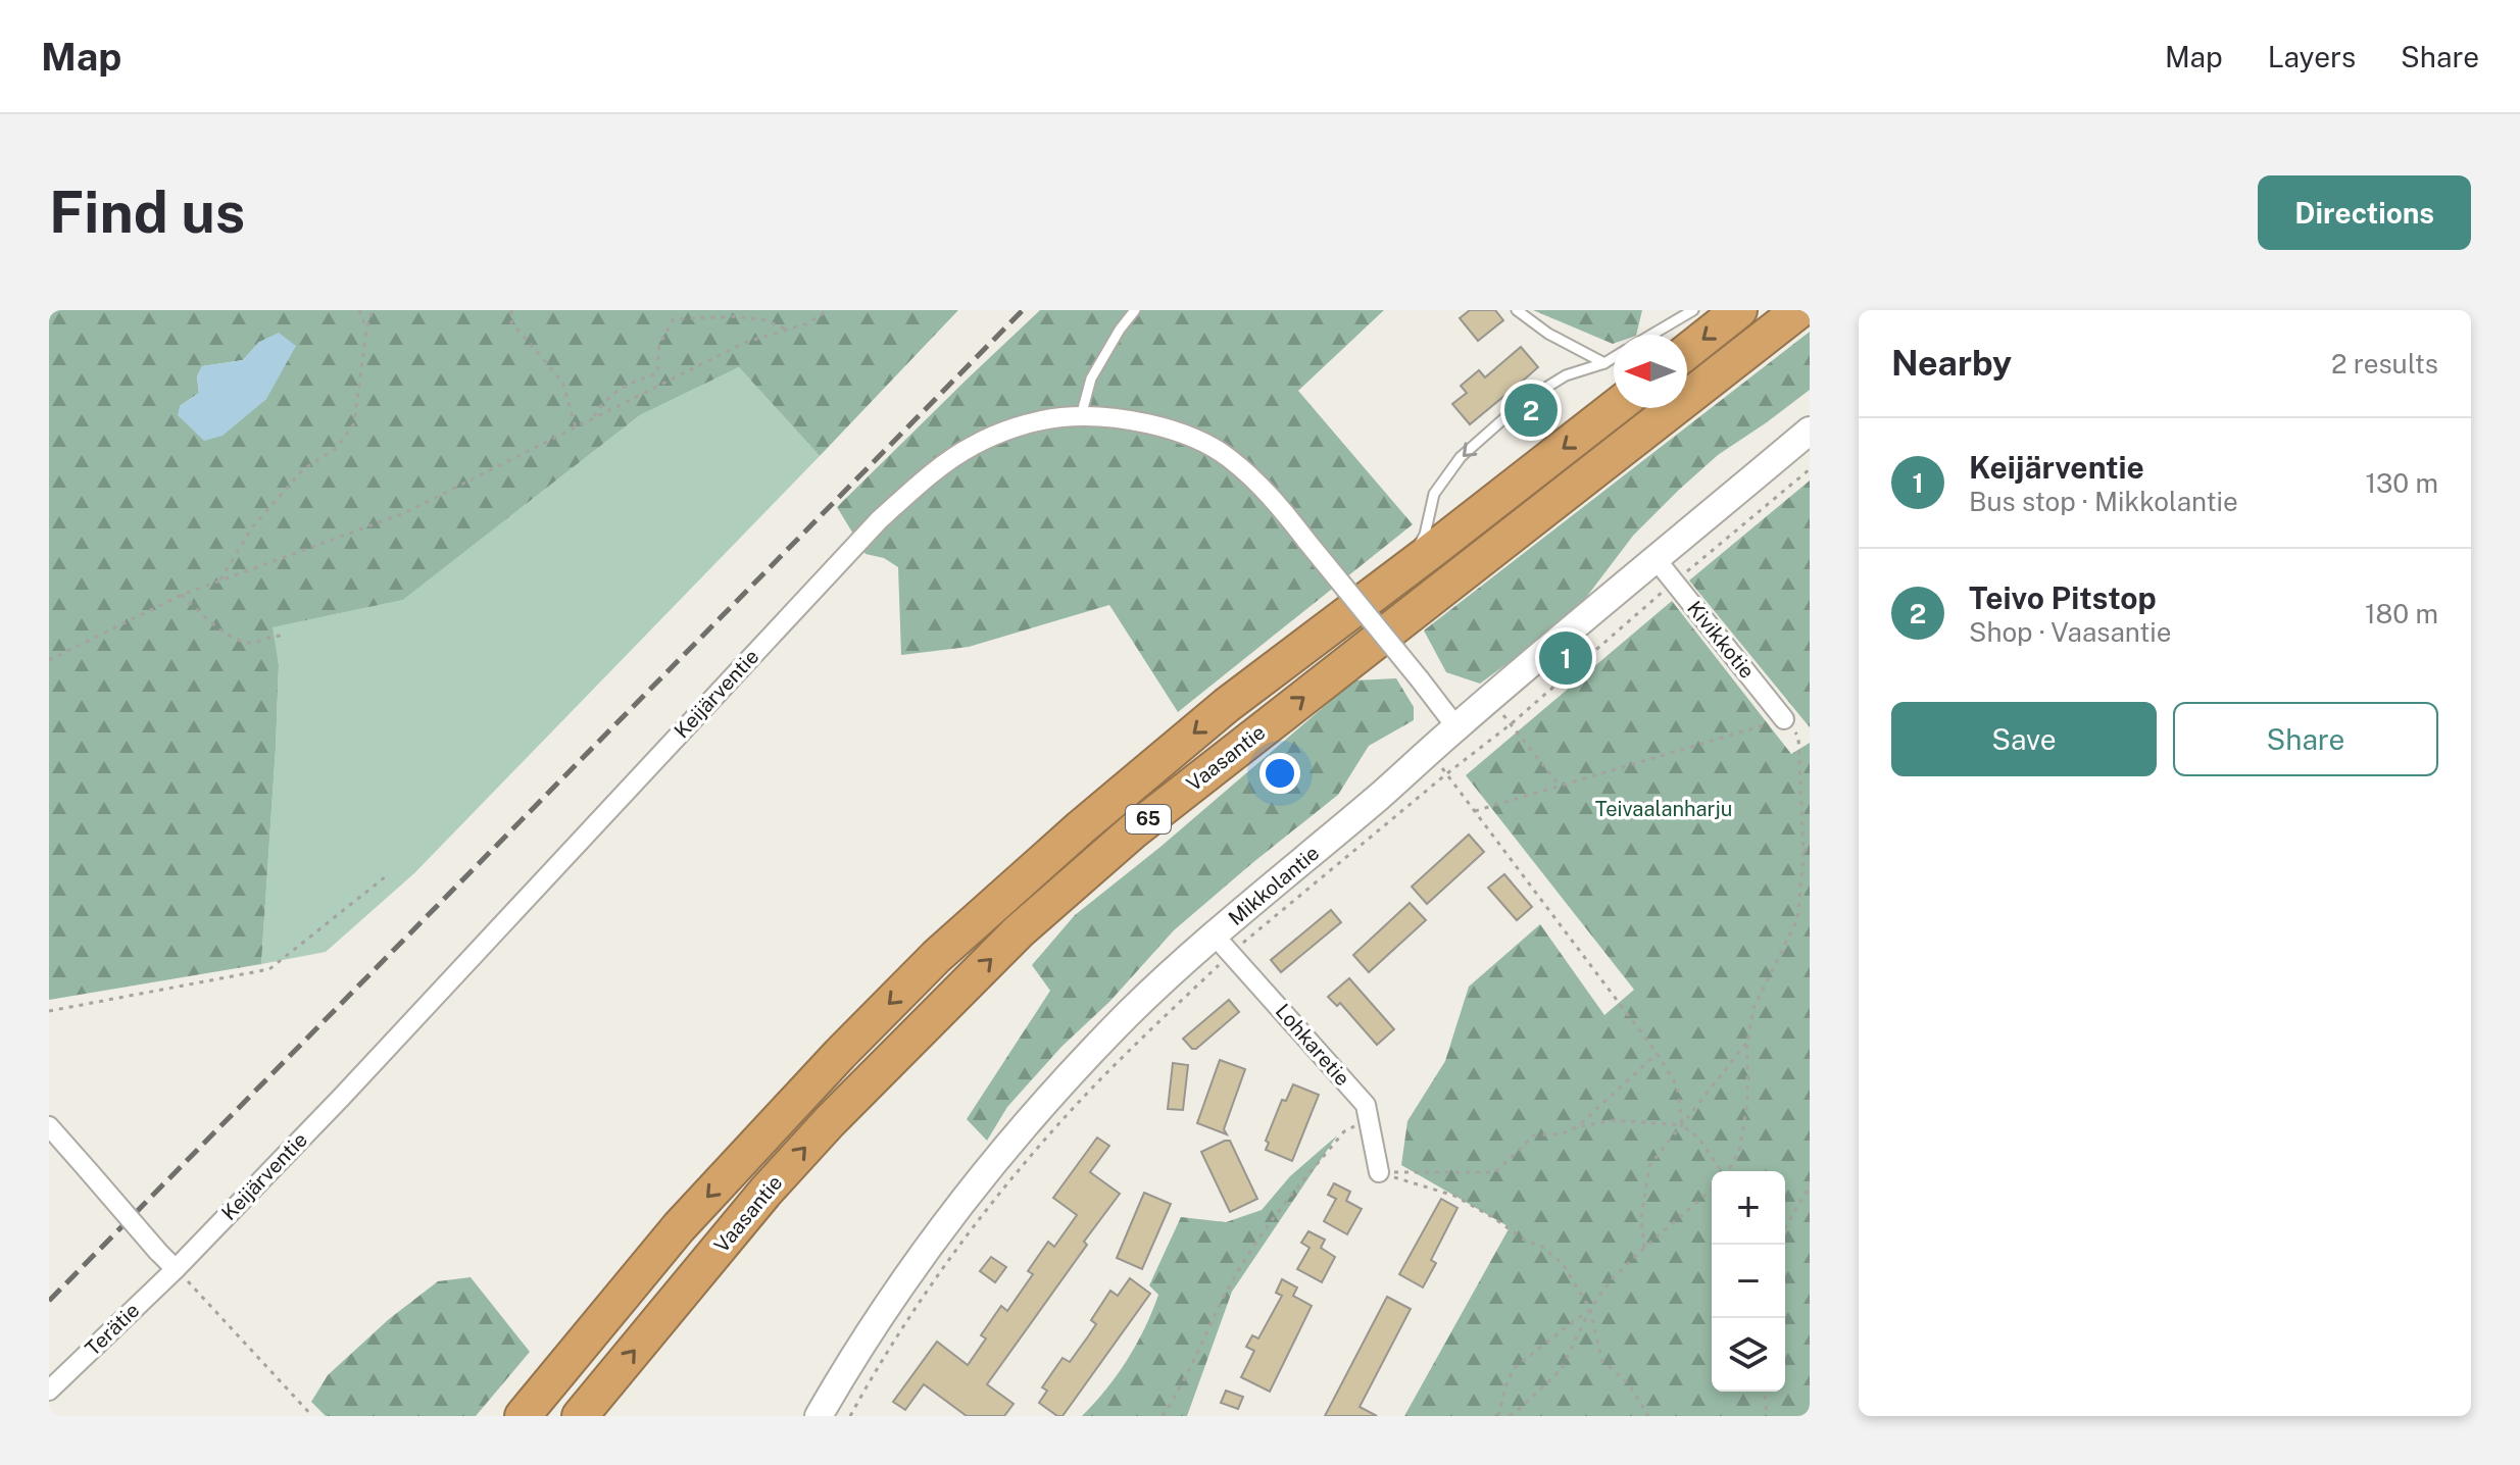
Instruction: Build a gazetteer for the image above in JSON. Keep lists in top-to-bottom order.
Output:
{
  "streets": {
    "highway": ["Vaasantie", "65"],
    "main road": ["Mikkolantie"],
    "street": [
      "Kivikkotie",
      "Keijärventie",
      "Lohkaretie",
      "Terätie"
    ]
  },
  "crossings": [
    ["Kivikkotie", "Mikkolantie"],
    ["Keijärventie", "Mikkolantie"],
    ["Keijärventie", "Terätie"],
    ["Mikkolantie", "Lohkaretie"]
  ],
  "parks": ["Teivaalanharju"],
  "north": "left",
  "page": {
    "header": "Map",
    "nav": ["Map", "Layers", "Share"],
    "buttons": [
      "Directions",
      ["Save", "Share"]
    ],
    "title": "Find us",
    "heading": ["Nearby", "2 results"],
    "pins": ["2", "1"],
    "list": [
      {
        "mark": "1",
        "name": "Keijärventie",
        "note": "Bus stop · Mikkolantie",
        "value": "130 m"
      },
      {
        "mark": "2",
        "name": "Teivo Pitstop",
        "note": "Shop · Vaasantie",
        "value": "180 m"
      }
    ],
    "map_buttons": ["+", "−"]
  }
}
